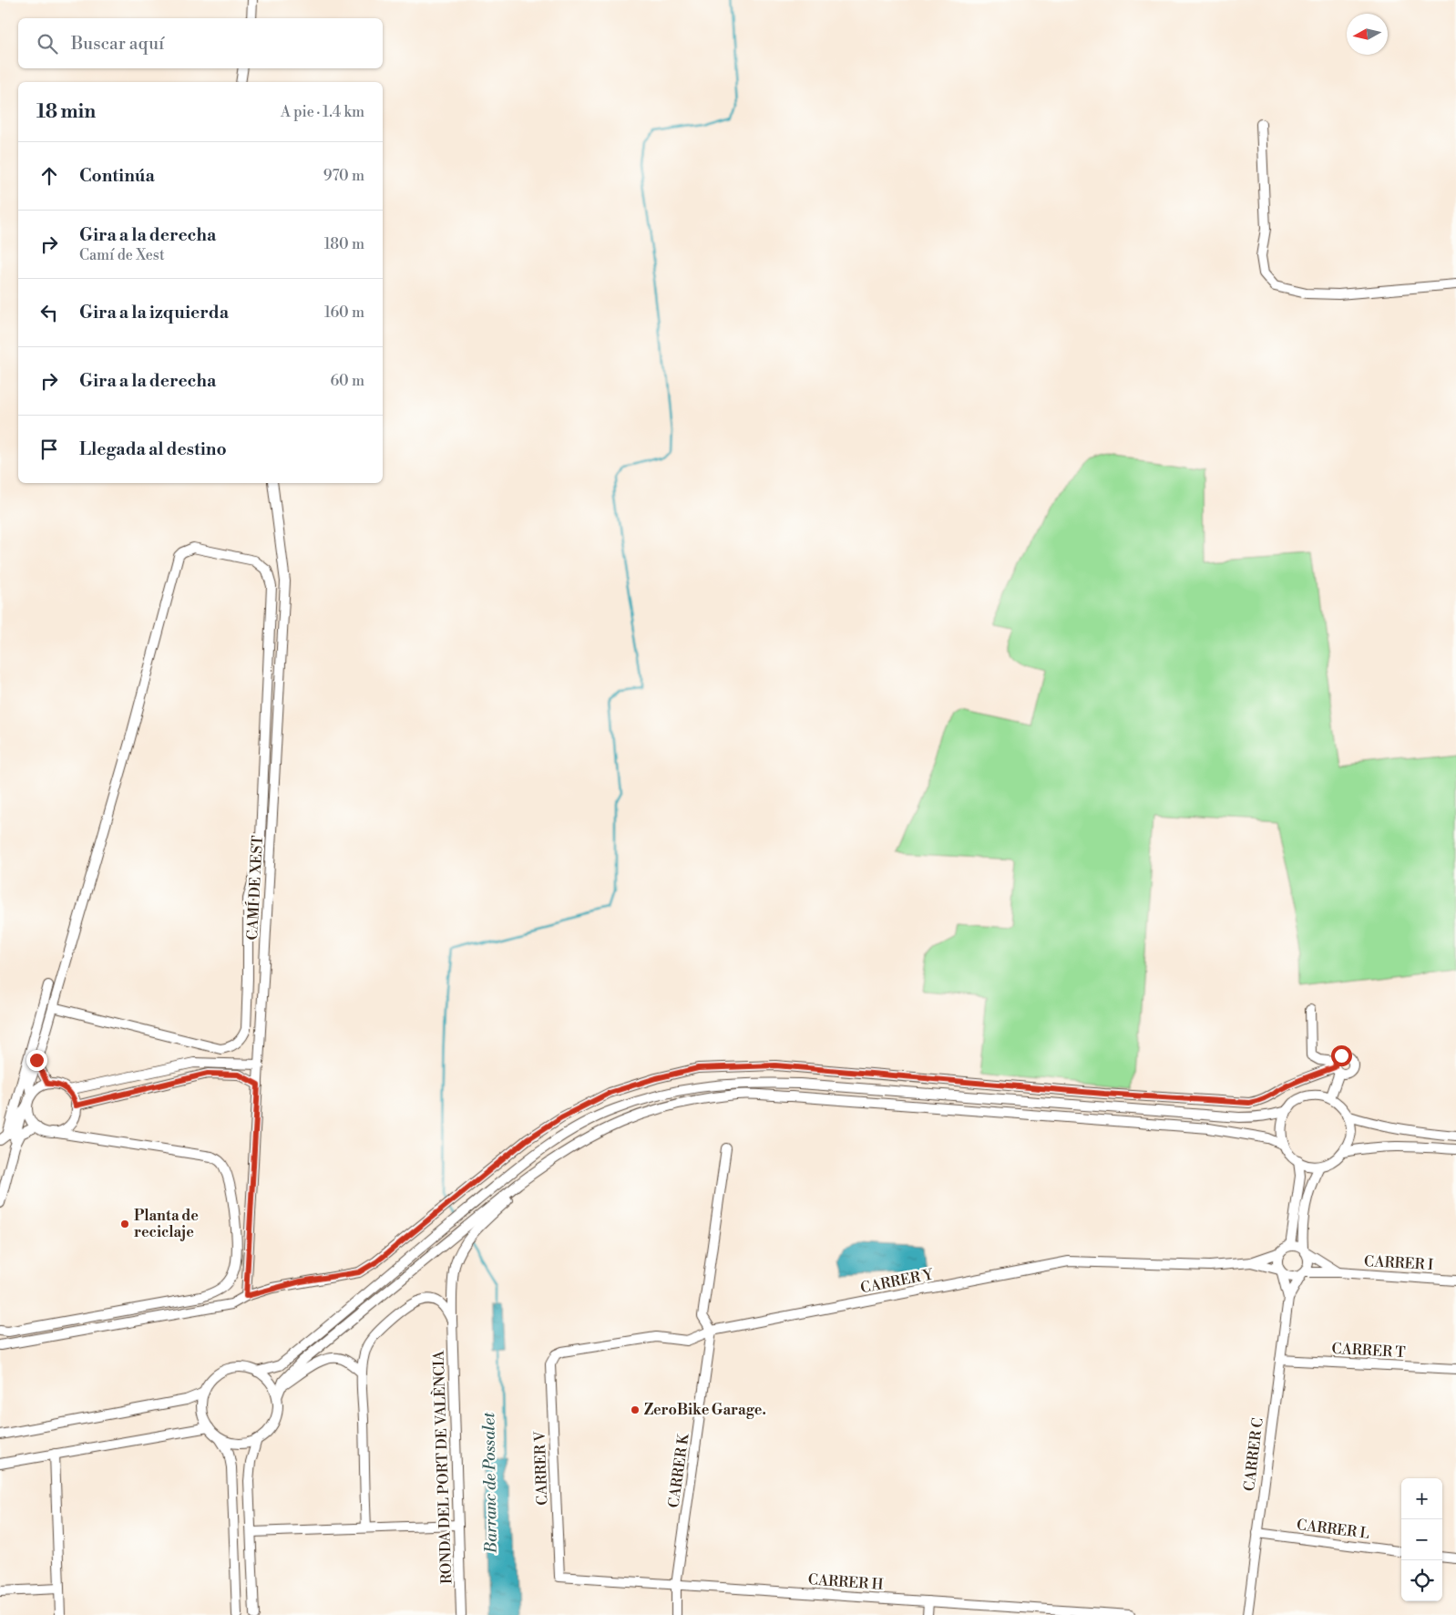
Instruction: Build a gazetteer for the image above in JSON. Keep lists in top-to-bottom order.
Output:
{
  "streets": {
    "street": [
      "CAMÍ DE XEST",
      "CARRER I",
      "CARRER Y",
      "CARRER T",
      "CARRER C",
      "RONDA DEL PORT DE VALÈNCIA",
      "CARRER V",
      "CARRER K",
      "CARRER L",
      "CARRER H"
    ]
  },
  "crossings": [
    ["CARRER I", "CARRER Y"],
    ["CARRER I", "CARRER C"],
    ["CARRER Y", "CARRER C"],
    ["CARRER Y", "CARRER V"],
    ["CARRER Y", "CARRER K"],
    ["CARRER T", "CARRER C"],
    ["CARRER C", "CARRER L"],
    ["CARRER V", "CARRER H"],
    ["CARRER K", "CARRER H"]
  ],
  "water": ["Barranc de Possalet"],
  "places": ["Planta de reciclaje", "ZeroBike Garage."],
  "north": "left",
  "page": {
    "search": "Buscar aquí",
    "heading": ["18 min", "A pie · 1.4 km"],
    "list": [
      ["Continúa", "970 m"],
      ["Gira a la derecha", "Camí de Xest", "180 m"],
      ["Gira a la izquierda", "160 m"],
      ["Gira a la derecha", "60 m"],
      "Llegada al destino"
    ],
    "map_buttons": ["+", "−"]
  }
}
